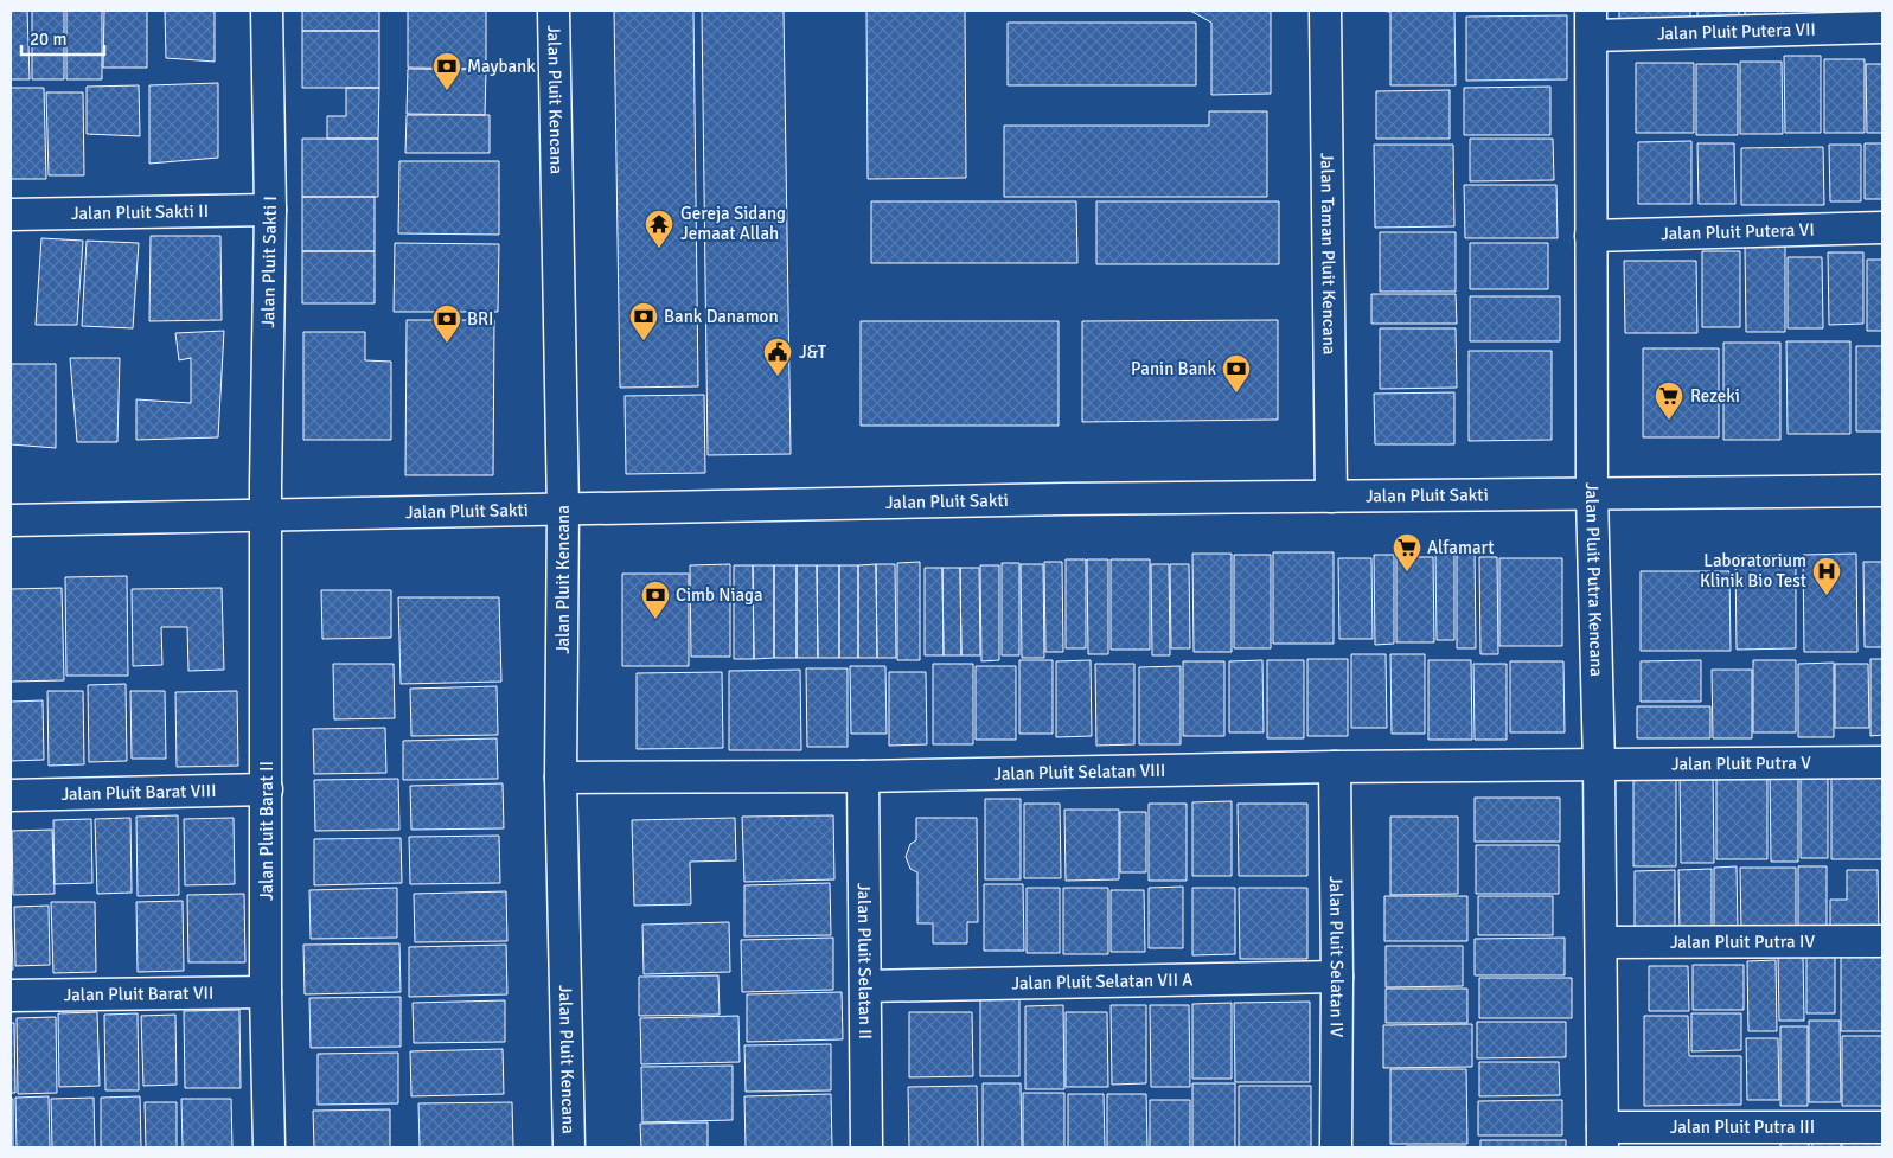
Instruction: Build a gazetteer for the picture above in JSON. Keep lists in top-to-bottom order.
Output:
{
  "streets": {
    "street": [
      "Jalan Pluit Putera VII",
      "Jalan Pluit Kencana",
      "Jalan Pluit Sakti II",
      "Jalan Pluit Putera VI",
      "Jalan Taman Pluit Kencana",
      "Jalan Pluit Sakti I",
      "Jalan Pluit Sakti",
      "Jalan Pluit Putra Kencana",
      "Jalan Pluit Putra V",
      "Jalan Pluit Selatan VIII",
      "Jalan Pluit Barat VIII",
      "Jalan Pluit Barat II",
      "Jalan Pluit Putra IV",
      "Jalan Pluit Selatan IV",
      "Jalan Pluit Selatan II",
      "Jalan Pluit Selatan VII A",
      "Jalan Pluit Barat VII",
      "Jalan Pluit Putra III"
    ]
  },
  "crossings": [
    ["Jalan Pluit Putera VII", "Jalan Pluit Putra Kencana"],
    ["Jalan Pluit Kencana", "Jalan Pluit Sakti"],
    ["Jalan Pluit Kencana", "Jalan Pluit Selatan VIII"],
    ["Jalan Pluit Sakti II", "Jalan Pluit Sakti I"],
    ["Jalan Pluit Putera VI", "Jalan Pluit Putra Kencana"],
    ["Jalan Taman Pluit Kencana", "Jalan Pluit Sakti"],
    ["Jalan Pluit Sakti I", "Jalan Pluit Sakti"],
    ["Jalan Pluit Sakti I", "Jalan Pluit Barat II"],
    ["Jalan Pluit Sakti", "Jalan Pluit Putra Kencana"],
    ["Jalan Pluit Sakti", "Jalan Pluit Barat II"],
    ["Jalan Pluit Putra Kencana", "Jalan Pluit Putra V"],
    ["Jalan Pluit Putra Kencana", "Jalan Pluit Selatan VIII"],
    ["Jalan Pluit Putra Kencana", "Jalan Pluit Putra IV"],
    ["Jalan Pluit Putra Kencana", "Jalan Pluit Putra III"],
    ["Jalan Pluit Putra V", "Jalan Pluit Selatan VIII"],
    ["Jalan Pluit Selatan VIII", "Jalan Pluit Selatan IV"],
    ["Jalan Pluit Selatan VIII", "Jalan Pluit Selatan II"],
    ["Jalan Pluit Barat VIII", "Jalan Pluit Barat II"],
    ["Jalan Pluit Barat II", "Jalan Pluit Barat VII"],
    ["Jalan Pluit Selatan IV", "Jalan Pluit Selatan VII A"],
    ["Jalan Pluit Selatan II", "Jalan Pluit Selatan VII A"]
  ],
  "places": {
    "bank": [
      "Maybank",
      "Bank Danamon",
      "BRI",
      "Panin Bank",
      "Cimb Niaga"
    ],
    "temple": ["Gereja Sidang Jemaat Allah"],
    "public building": ["J&T"],
    "supermarket": ["Rezeki", "Alfamart"],
    "hospital": ["Laboratorium Klinik Bio Test"]
  },
  "scale_bar": "20 m"
}
